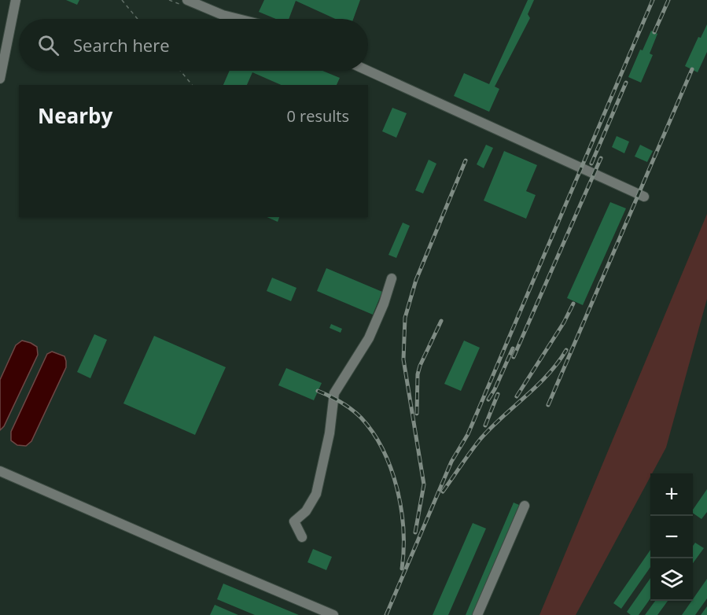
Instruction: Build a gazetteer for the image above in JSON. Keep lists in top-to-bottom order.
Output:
{
  "page": {
    "search": "Search here",
    "heading": ["Nearby", "0 results"],
    "map_buttons": ["+", "−"]
  }
}
